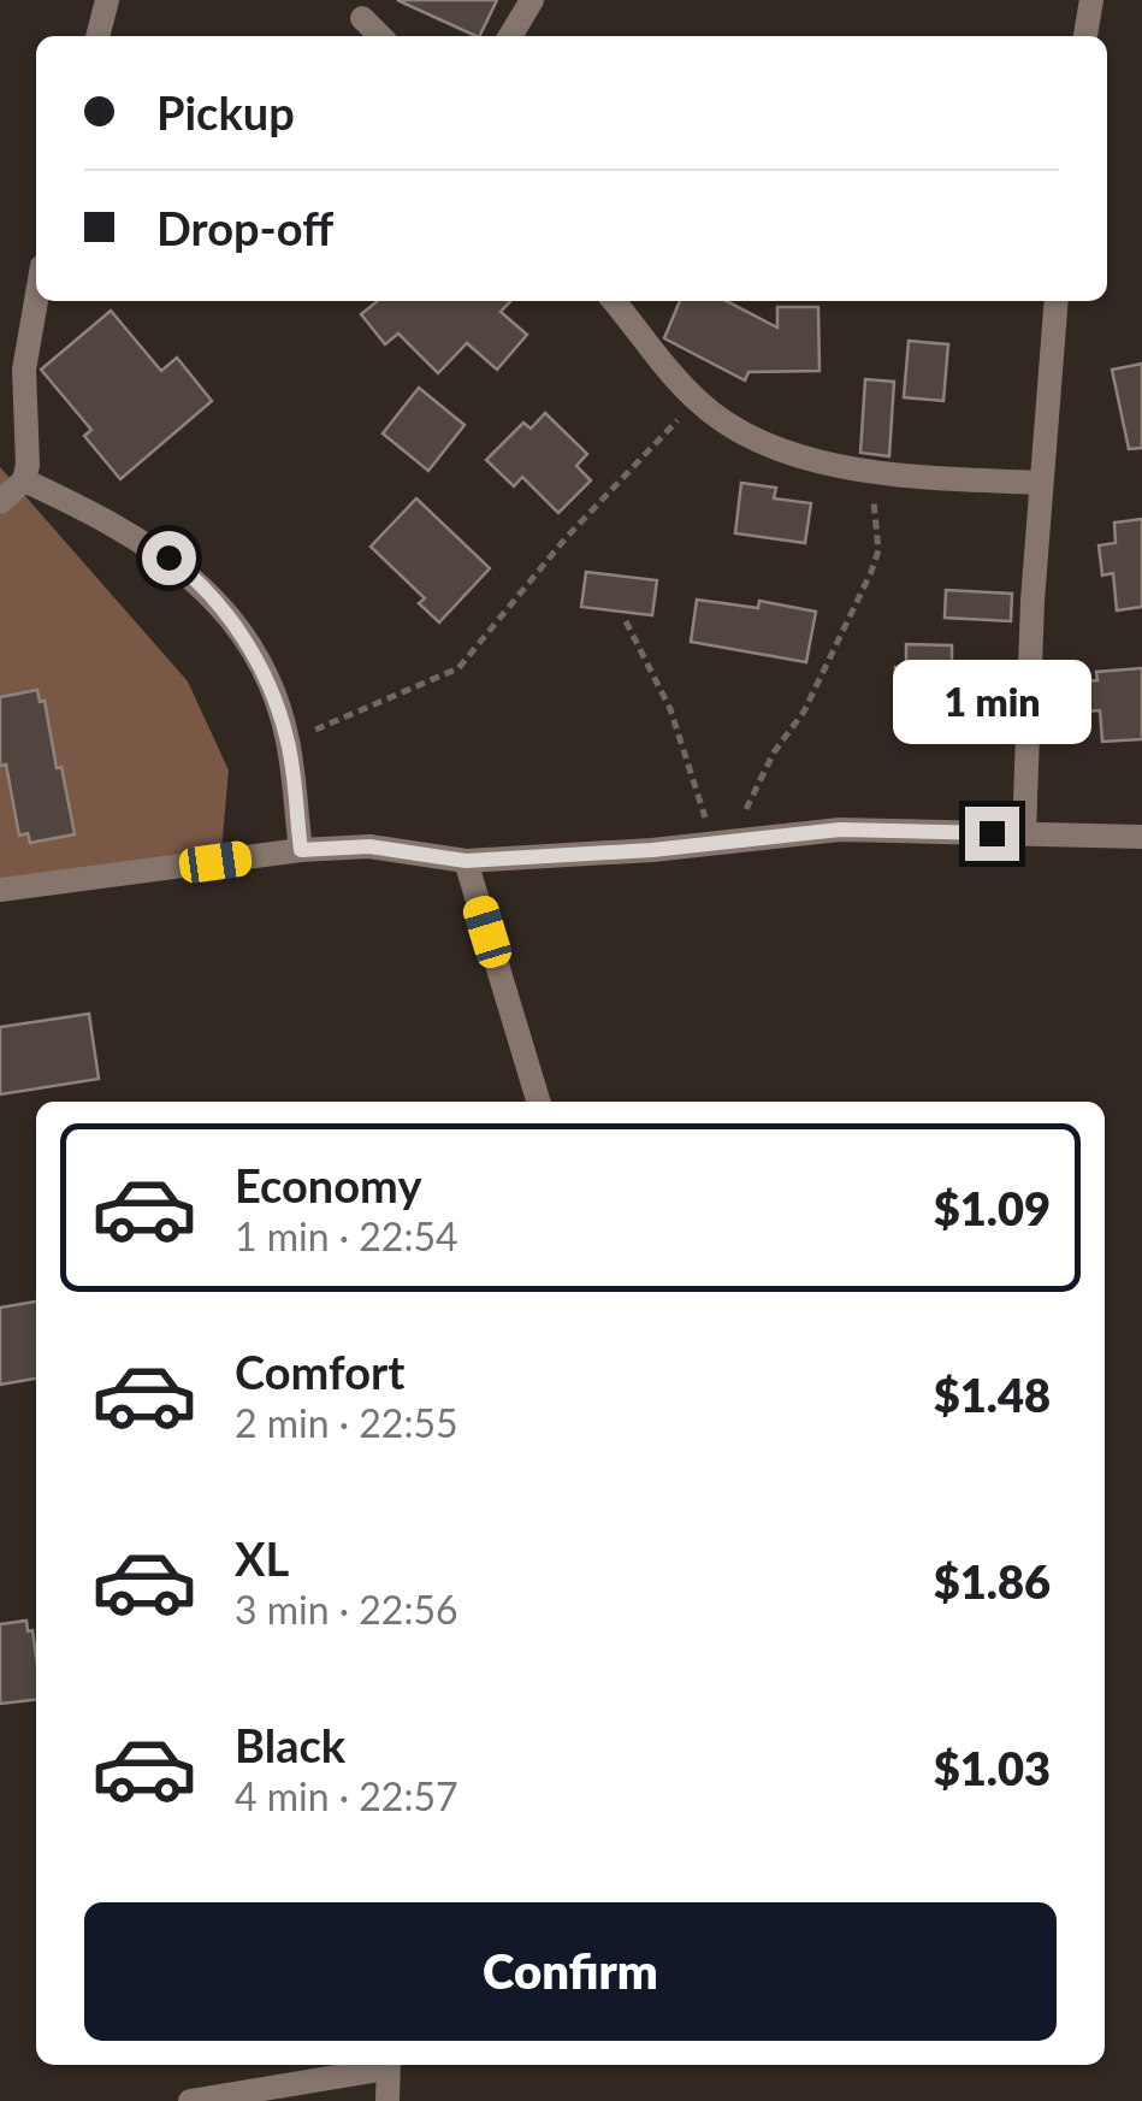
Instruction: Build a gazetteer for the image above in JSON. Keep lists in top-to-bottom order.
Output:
{
  "page": {
    "banner": ["Pickup", "Drop-off"],
    "bubble": "1 min",
    "list": [
      {
        "name": "Economy",
        "note": "1 min · 22:54",
        "value": "$1.09"
      },
      {
        "name": "Comfort",
        "note": "2 min · 22:55",
        "value": "$1.48"
      },
      {
        "name": "XL",
        "note": "3 min · 22:56",
        "value": "$1.86"
      },
      {
        "name": "Black",
        "note": "4 min · 22:57",
        "value": "$1.03"
      }
    ],
    "buttons": "Confirm"
  }
}
